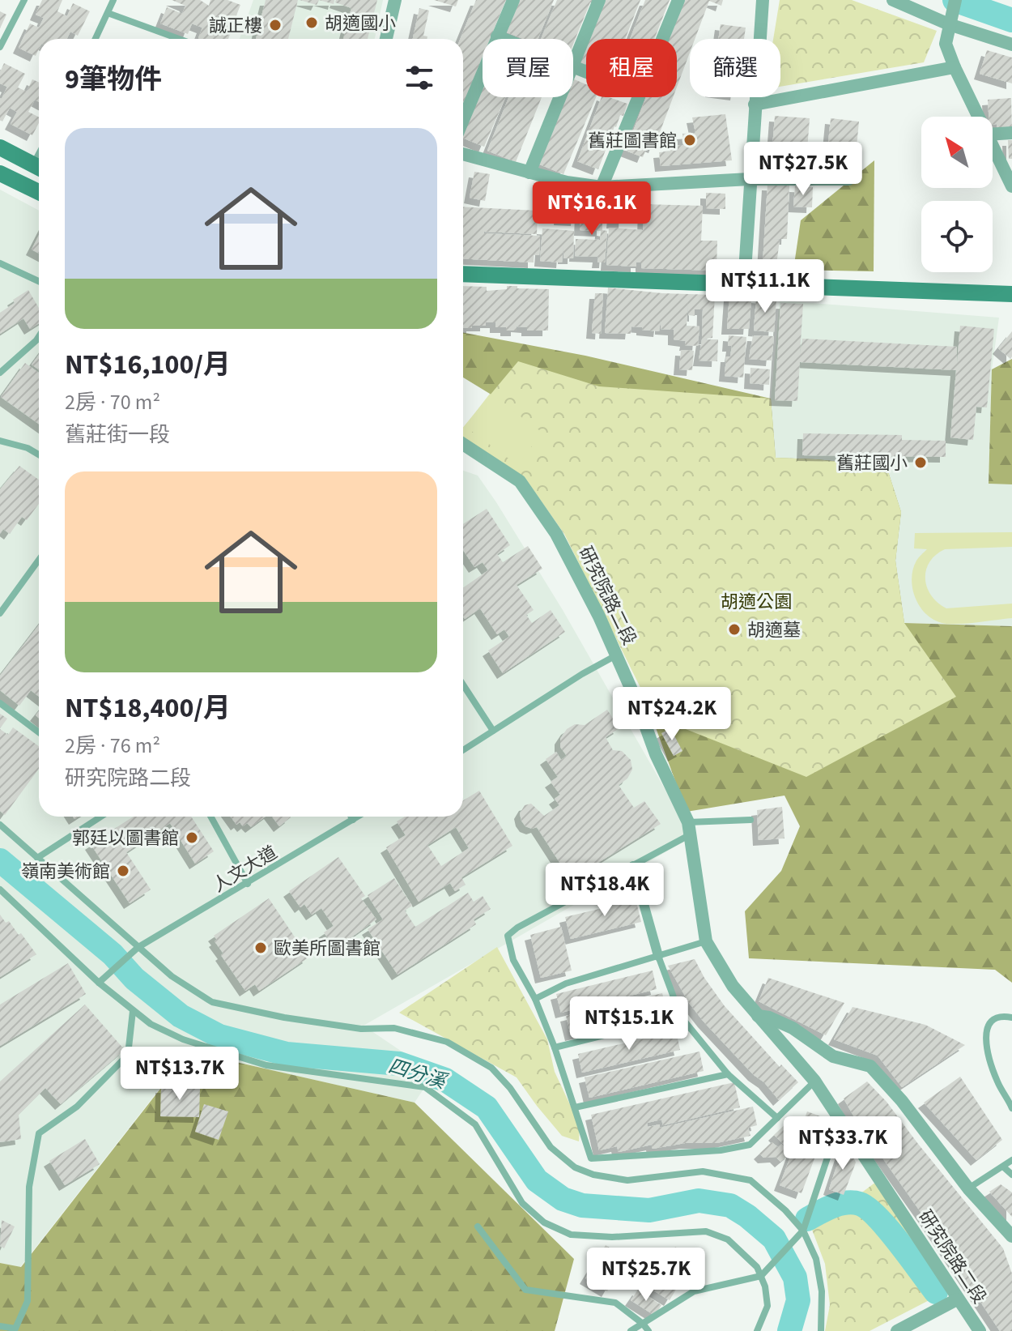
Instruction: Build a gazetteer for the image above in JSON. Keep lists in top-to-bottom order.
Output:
{
  "streets": {
    "street": ["研究院路二段"],
    "lane": ["人文大道"]
  },
  "water": ["四分溪"],
  "parks": ["胡適公園"],
  "places": [
    "胡適國小",
    "誠正樓",
    "舊莊圖書館",
    "舊莊國小",
    "胡適墓",
    "郭廷以圖書館",
    "嶺南美術館",
    "歐美所圖書館"
  ],
  "north": "top left",
  "page": {
    "chip": ["買屋", "租屋", "篩選"],
    "heading": "9筆物件",
    "list": [
      {
        "name": "NT$16,100/月",
        "note": "2房 · 70 m² · 舊莊街一段"
      },
      {
        "name": "NT$18,400/月",
        "note": "2房 · 76 m² · 研究院路二段"
      }
    ],
    "price": [
      "NT$27.5K",
      "NT$16.1K",
      "NT$11.1K",
      "NT$24.2K",
      "NT$18.4K",
      "NT$15.1K",
      "NT$13.7K",
      "NT$33.7K",
      "NT$25.7K"
    ]
  }
}
